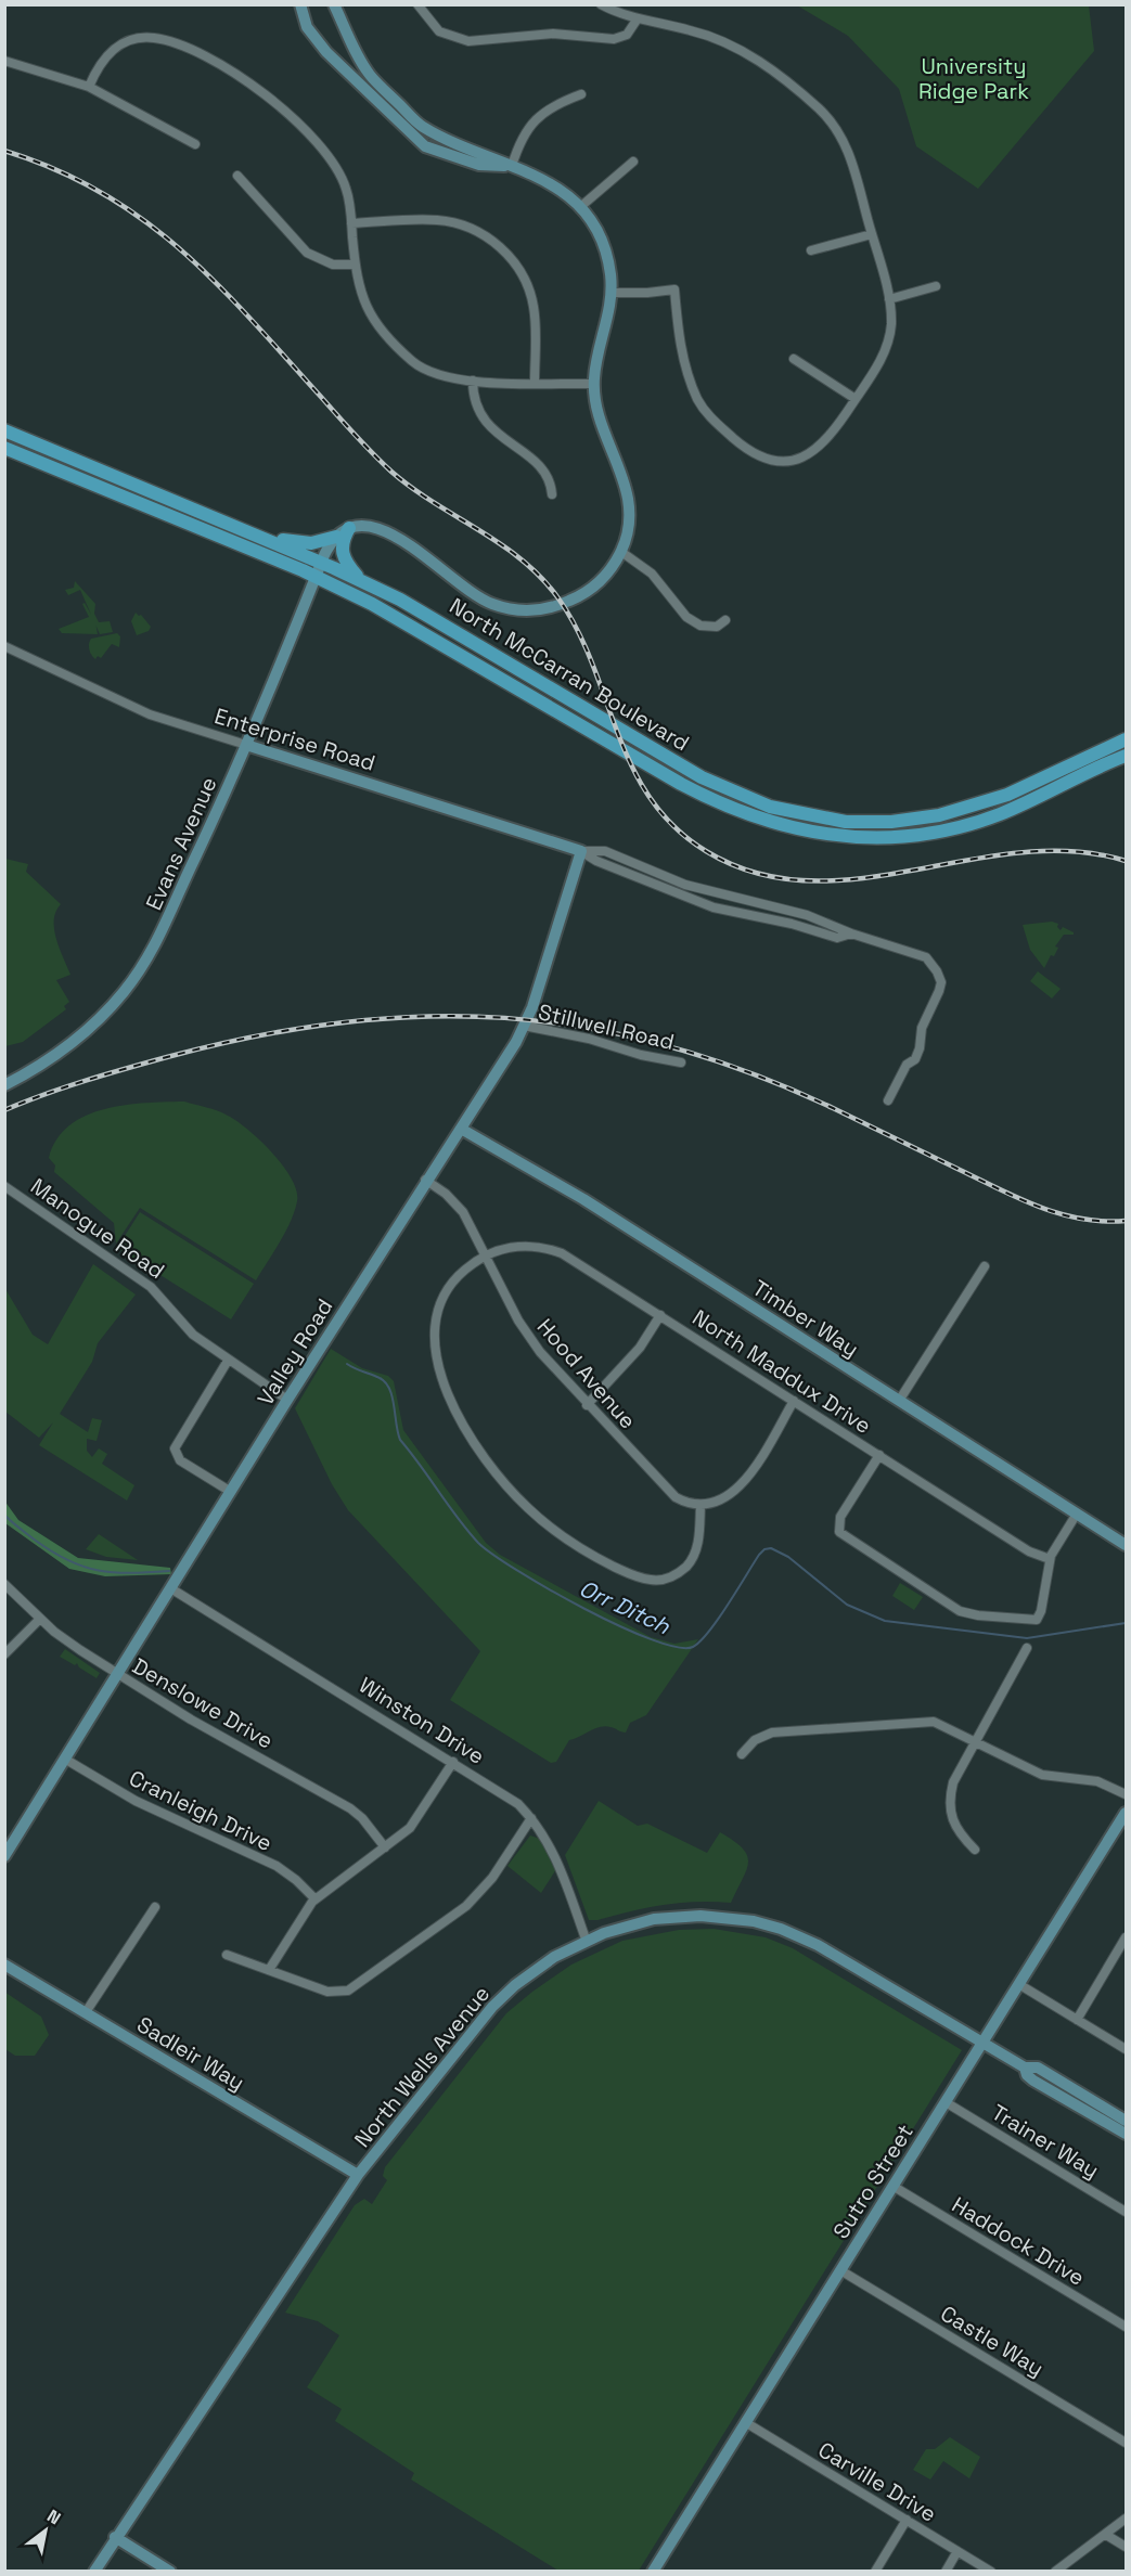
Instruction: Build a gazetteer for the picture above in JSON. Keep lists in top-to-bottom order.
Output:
{
  "streets": {
    "main road": ["North McCarran Boulevard"],
    "street": [
      "Enterprise Road",
      "Evans Avenue",
      "Stillwell Road",
      "Manogue Road",
      "Timber Way",
      "Valley Road",
      "North Maddux Drive",
      "Hood Avenue",
      "Denslowe Drive",
      "Winston Drive",
      "Cranleigh Drive",
      "Sadleir Way",
      "North Wells Avenue",
      "Trainer Way",
      "Sutro Street",
      "Haddock Drive",
      "Castle Way",
      "Carville Drive"
    ]
  },
  "crossings": [
    ["North McCarran Boulevard", "Evans Avenue"],
    ["Enterprise Road", "Evans Avenue"],
    ["Enterprise Road", "Valley Road"],
    ["Stillwell Road", "Valley Road"],
    ["Manogue Road", "Valley Road"],
    ["Timber Way", "Valley Road"],
    ["Valley Road", "Hood Avenue"],
    ["Valley Road", "Denslowe Drive"],
    ["Valley Road", "Winston Drive"],
    ["Valley Road", "Cranleigh Drive"],
    ["North Maddux Drive", "Hood Avenue"],
    ["Winston Drive", "North Wells Avenue"],
    ["Sadleir Way", "North Wells Avenue"],
    ["North Wells Avenue", "Sutro Street"],
    ["Trainer Way", "Sutro Street"],
    ["Sutro Street", "Haddock Drive"],
    ["Sutro Street", "Castle Way"],
    ["Sutro Street", "Carville Drive"]
  ],
  "water": ["Orr Ditch"],
  "parks": ["University Ridge Park"],
  "north": "top right"
}
